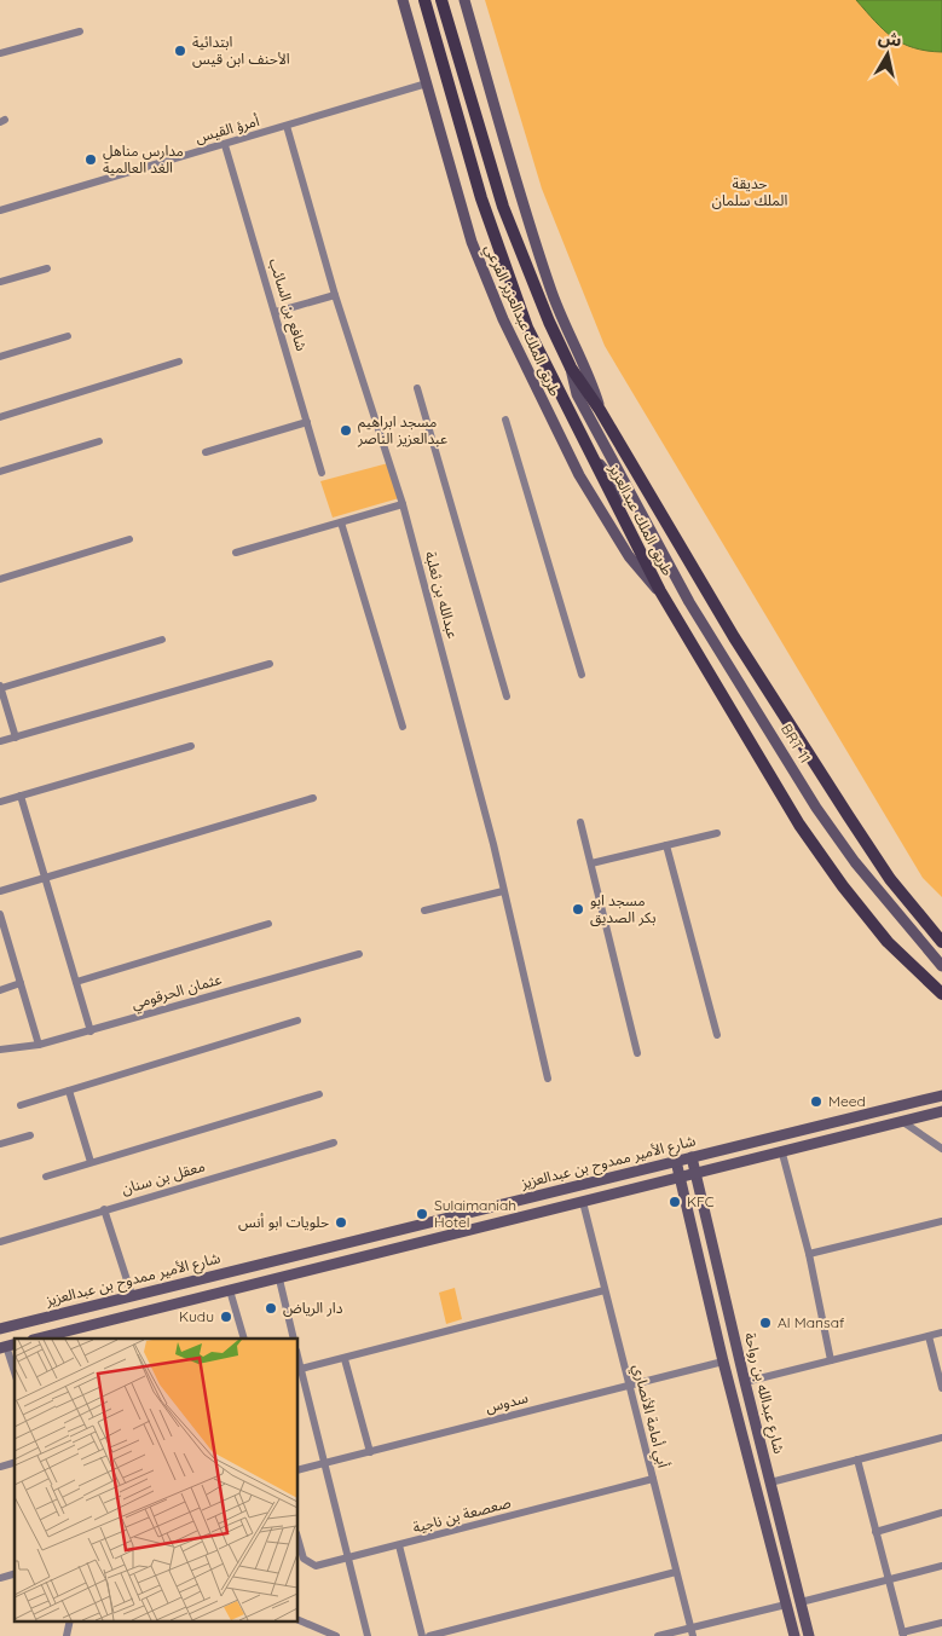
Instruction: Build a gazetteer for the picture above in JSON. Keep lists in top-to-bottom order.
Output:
{
  "streets": {
    "main road": ["طريق الملك عبدالعزيز"],
    "street": [
      "أمرؤ القيس",
      "شافع بن السائب",
      "طريق الملك عبدالعزيز الفرعي",
      "عبدالله بن ثعلبة",
      "BRT 11",
      "عثمان الحرقومي",
      "شارع الأمير ممدوح بن عبدالعزيز",
      "معقل بن سنان",
      "شارع عبدالله بن رواحة",
      "سدوس",
      "أبي أمامة الأنصاري",
      "صعصعة بن ناجية"
    ]
  },
  "crossings": [
    ["أمرؤ القيس", "شافع بن السائب"],
    ["أمرؤ القيس", "طريق الملك عبدالعزيز الفرعي"],
    ["أمرؤ القيس", "عبدالله بن ثعلبة"],
    ["طريق الملك عبدالعزيز الفرعي", "طريق الملك عبدالعزيز"],
    ["طريق الملك عبدالعزيز", "BRT 11"],
    ["شارع الأمير ممدوح بن عبدالعزيز", "شارع عبدالله بن رواحة"],
    ["شارع عبدالله بن رواحة", "سدوس"],
    ["سدوس", "أبي أمامة الأنصاري"],
    ["أبي أمامة الأنصاري", "صعصعة بن ناجية"]
  ],
  "parks": ["حديقة الملك سلمان"],
  "places": [
    "ابتدائية الأحنف ابن قيس",
    "مدارس مناهل الغد العالمية",
    "مسجد ابراهيم عبدالعزيز الناصر",
    "مسجد ابو بكر الصديق",
    "Meed",
    "KFC",
    "Sulaimaniah Hotel",
    "حلويات ابو أنس",
    "دار الرياض",
    "Kudu",
    "Al Mansaf"
  ],
  "north": "top"
}
